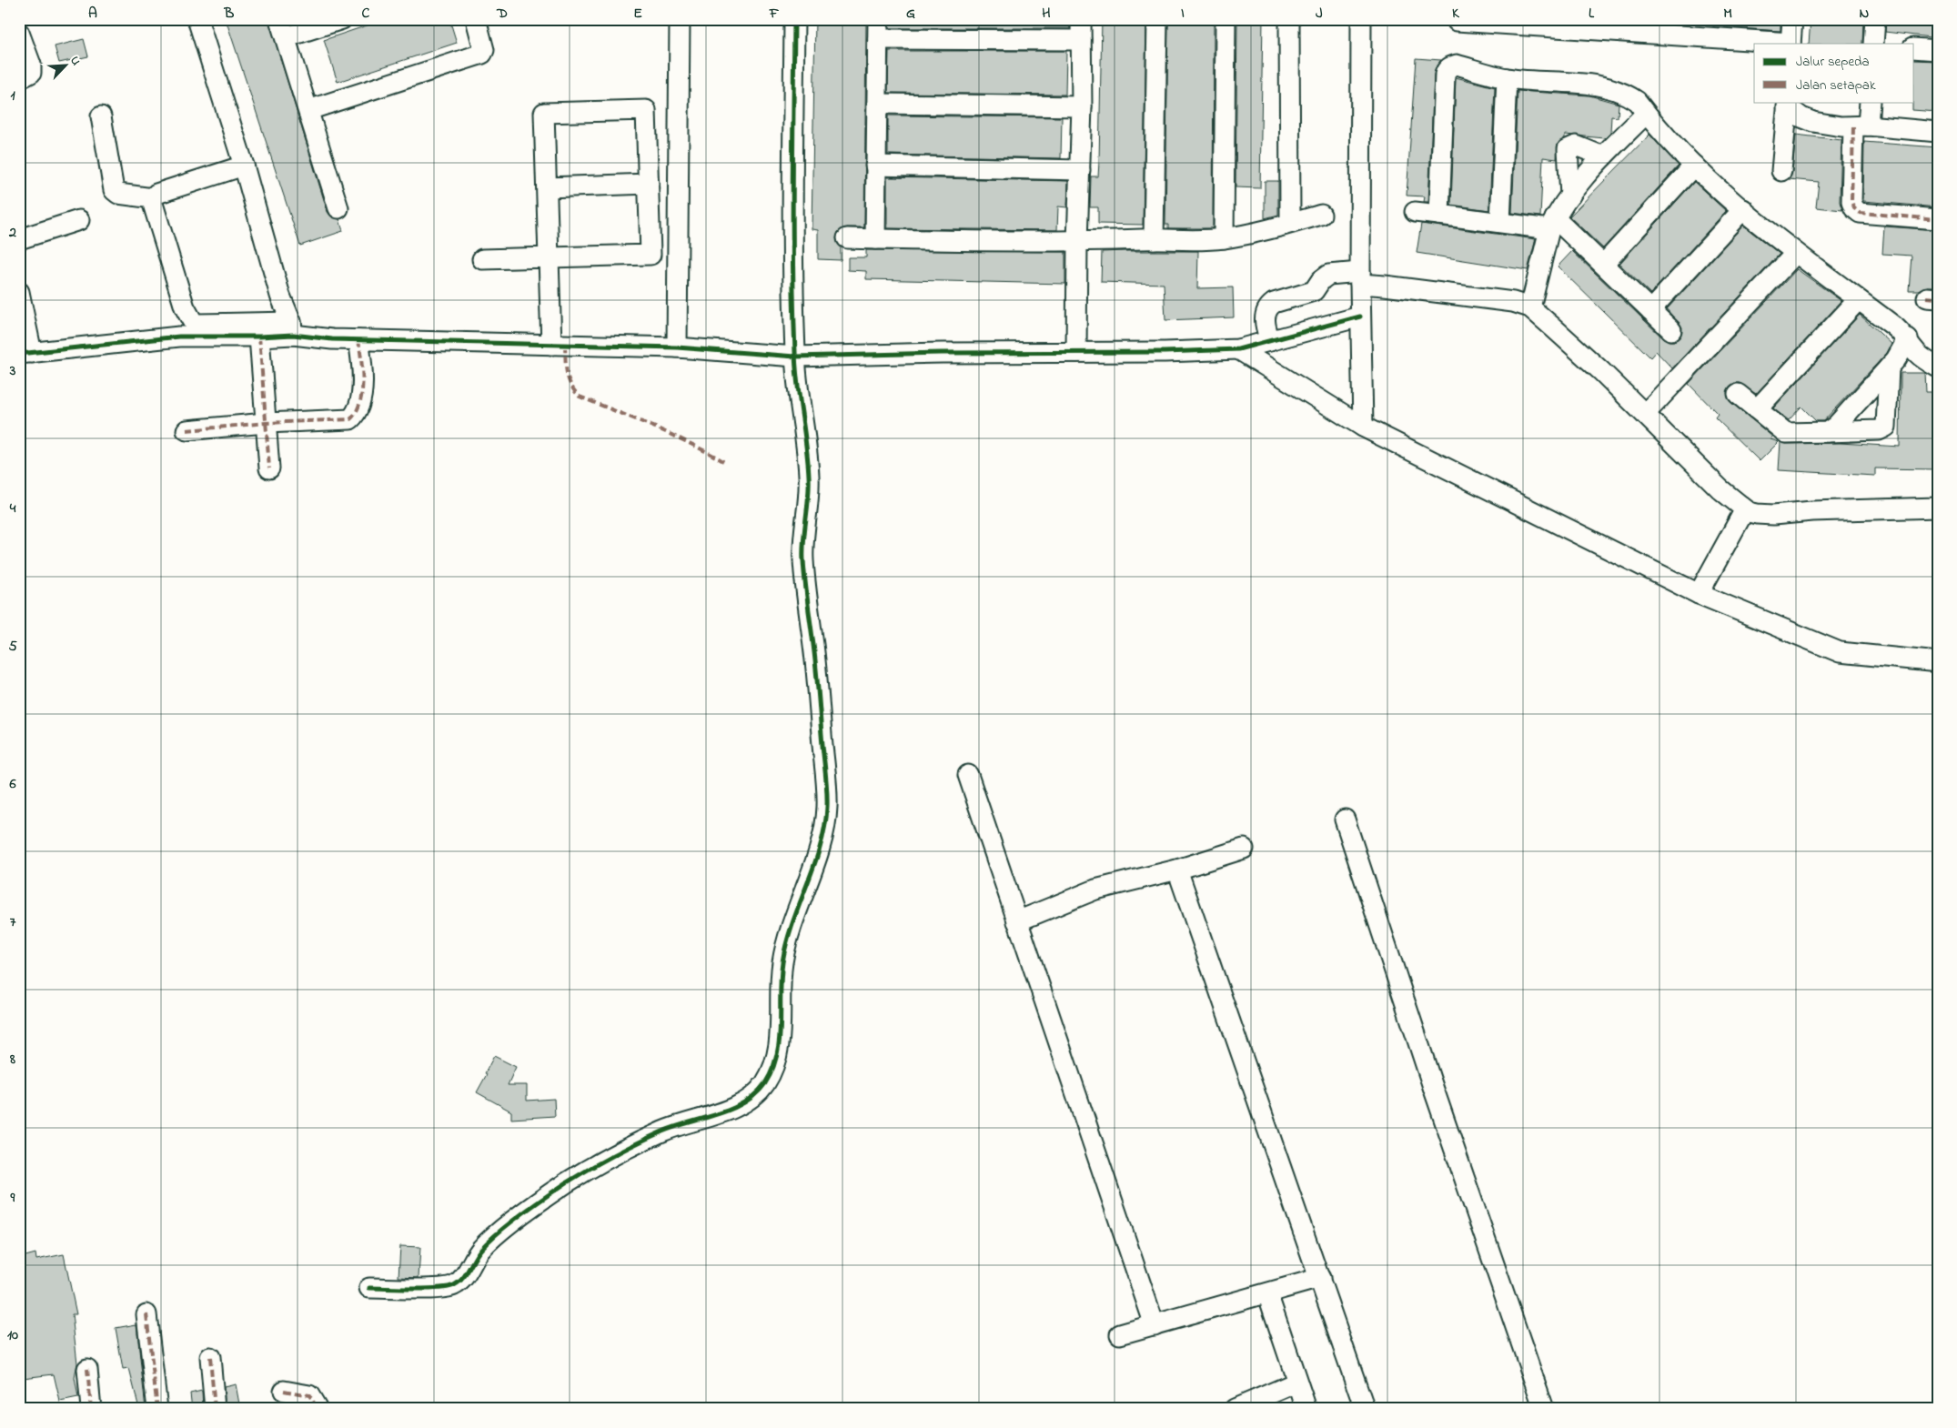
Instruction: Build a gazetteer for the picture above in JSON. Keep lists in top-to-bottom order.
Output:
{
  "legend": ["Jalur sepeda", "Jalan setapak"],
  "north": "top right",
  "grid": {
    "columns": [
      "A",
      "B",
      "C",
      "D",
      "E",
      "F",
      "G",
      "H",
      "I",
      "J",
      "K",
      "L",
      "M",
      "N"
    ],
    "rows": [
      "1",
      "2",
      "3",
      "4",
      "5",
      "6",
      "7",
      "8",
      "9",
      "10"
    ]
  }
}
